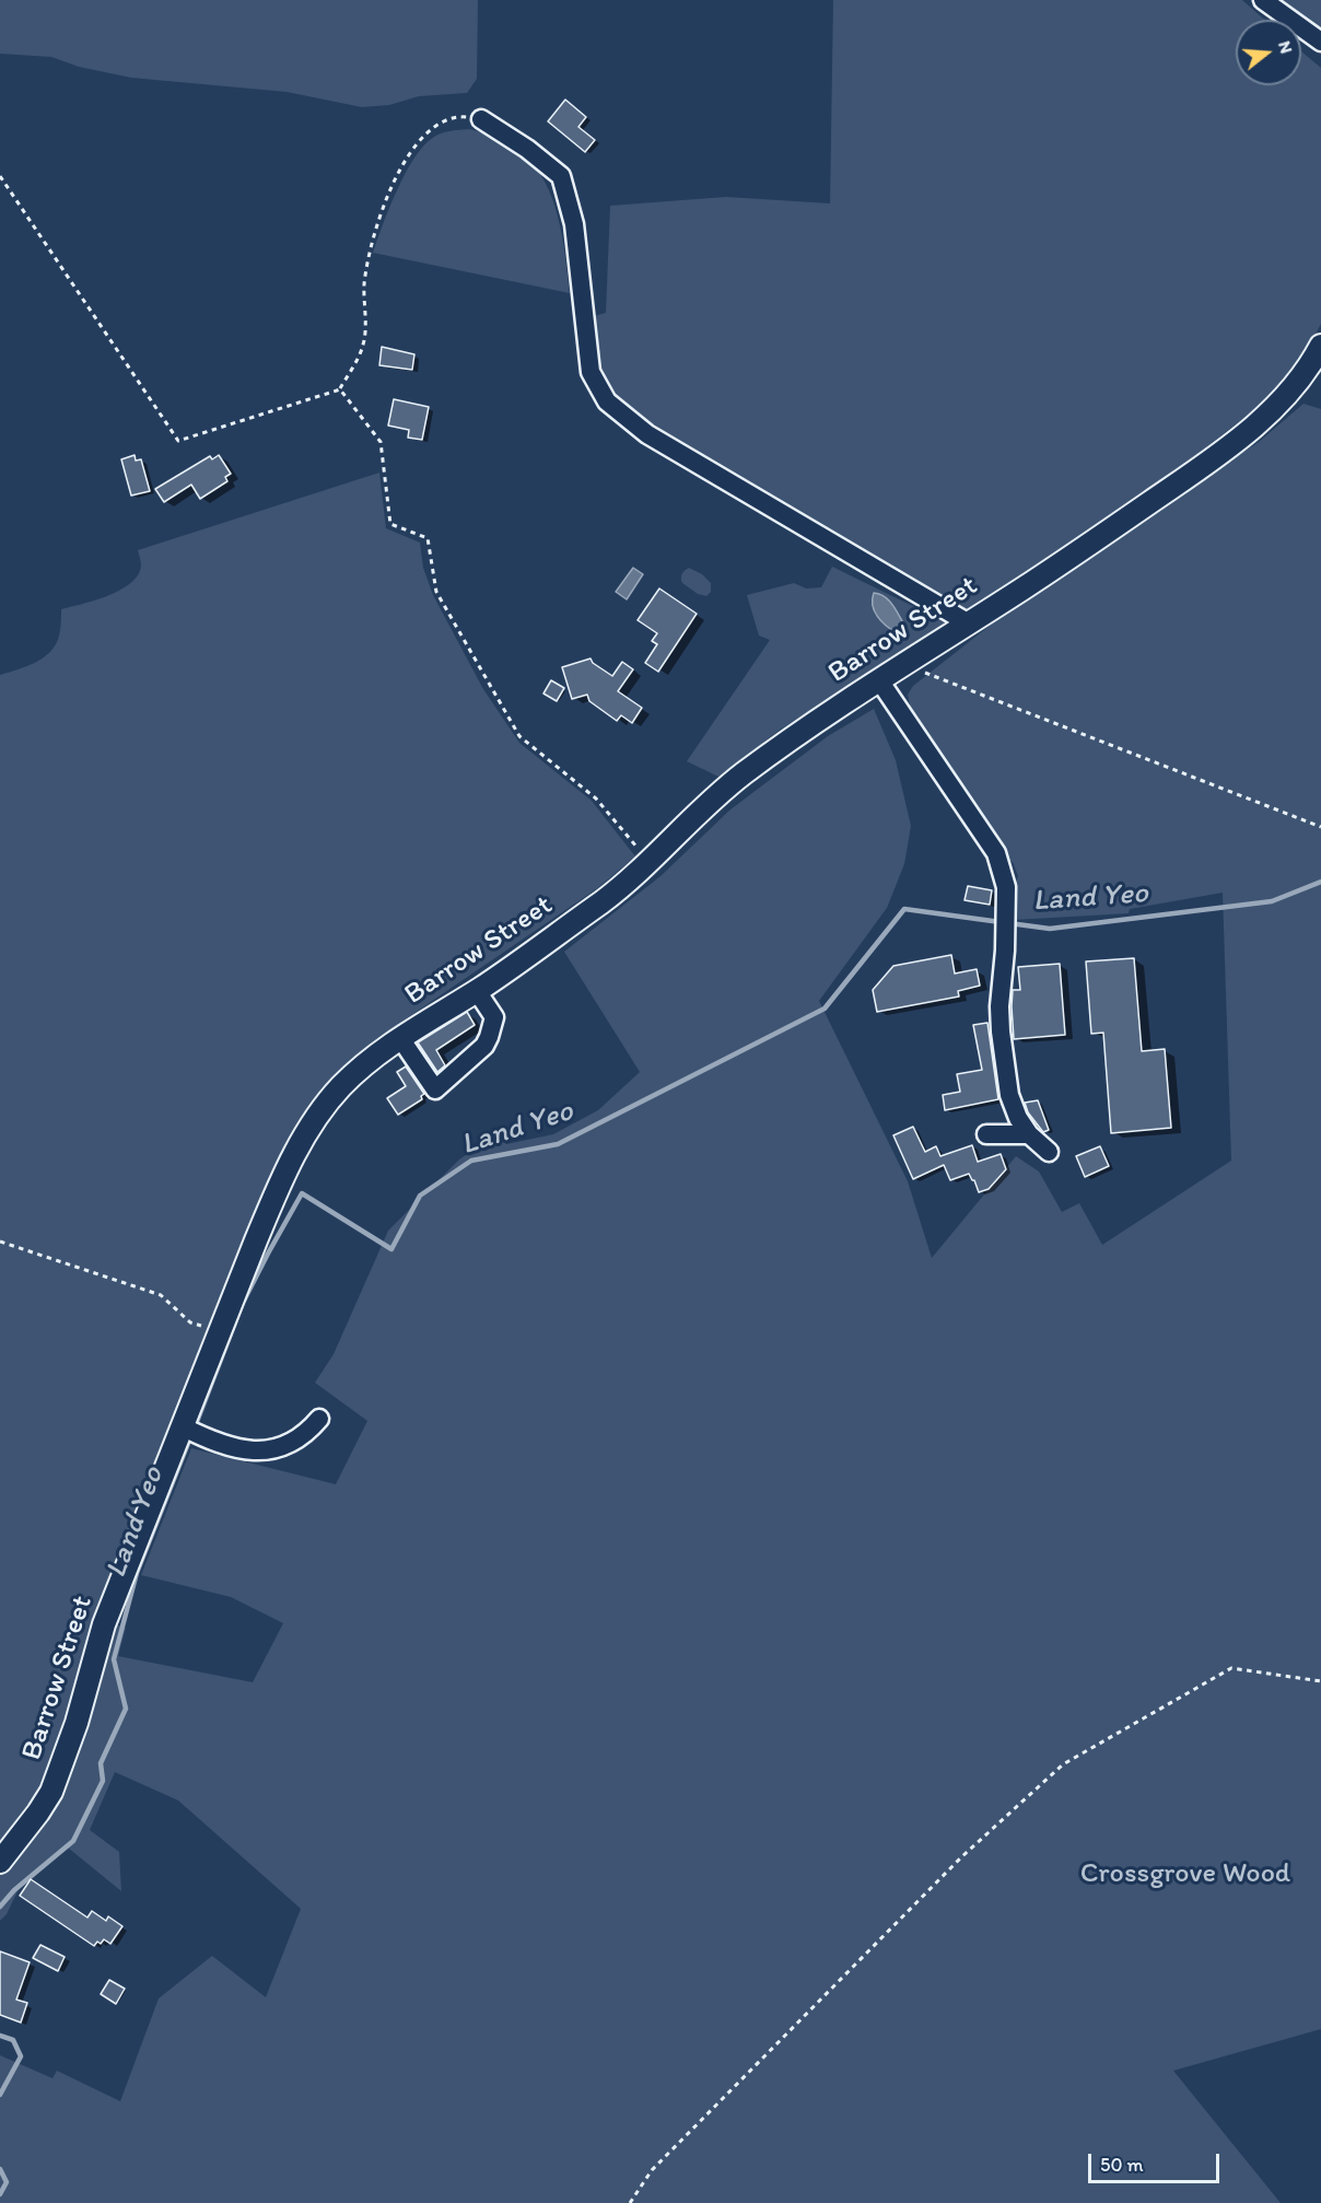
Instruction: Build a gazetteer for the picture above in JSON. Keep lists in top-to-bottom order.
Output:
{
  "streets": {
    "main road": ["Barrow Street"]
  },
  "water": ["Land Yeo"],
  "parks": ["Crossgrove Wood"],
  "scale_bar": "50 m",
  "north": "right"
}
